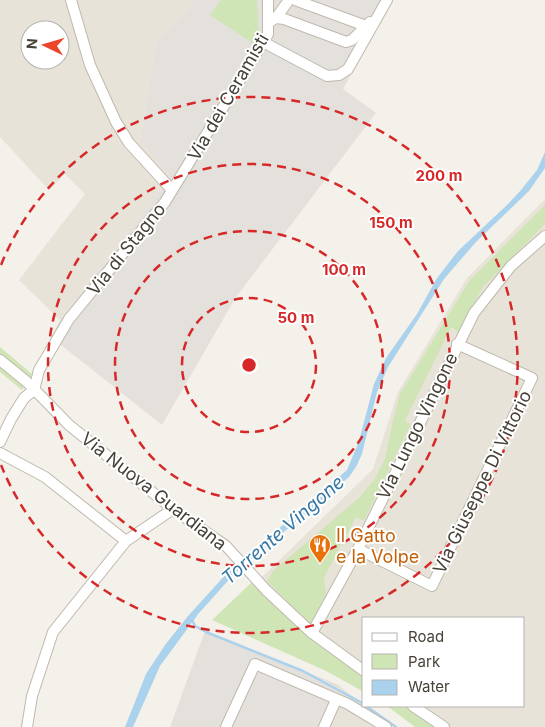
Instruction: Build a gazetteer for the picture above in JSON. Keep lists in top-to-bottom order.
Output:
{
  "streets": {
    "street": [
      "Via dei Ceramisti",
      "Via di Stagno",
      "Via Lungo Vingone",
      "Via Giuseppe Di Vittorio",
      "Via Nuova Guardiana"
    ]
  },
  "crossings": [
    ["Via dei Ceramisti", "Via di Stagno"],
    ["Via di Stagno", "Via Nuova Guardiana"],
    ["Via Lungo Vingone", "Via Giuseppe Di Vittorio"],
    ["Via Lungo Vingone", "Via Nuova Guardiana"]
  ],
  "water": ["Torrente Vingone"],
  "places": {
    "restaurant": ["Il Gatto e la Volpe"]
  },
  "legend": ["Road", "Park", "Water"],
  "north": "left",
  "rings": [
    "200 m",
    "150 m",
    "100 m",
    "50 m"
  ]
}
